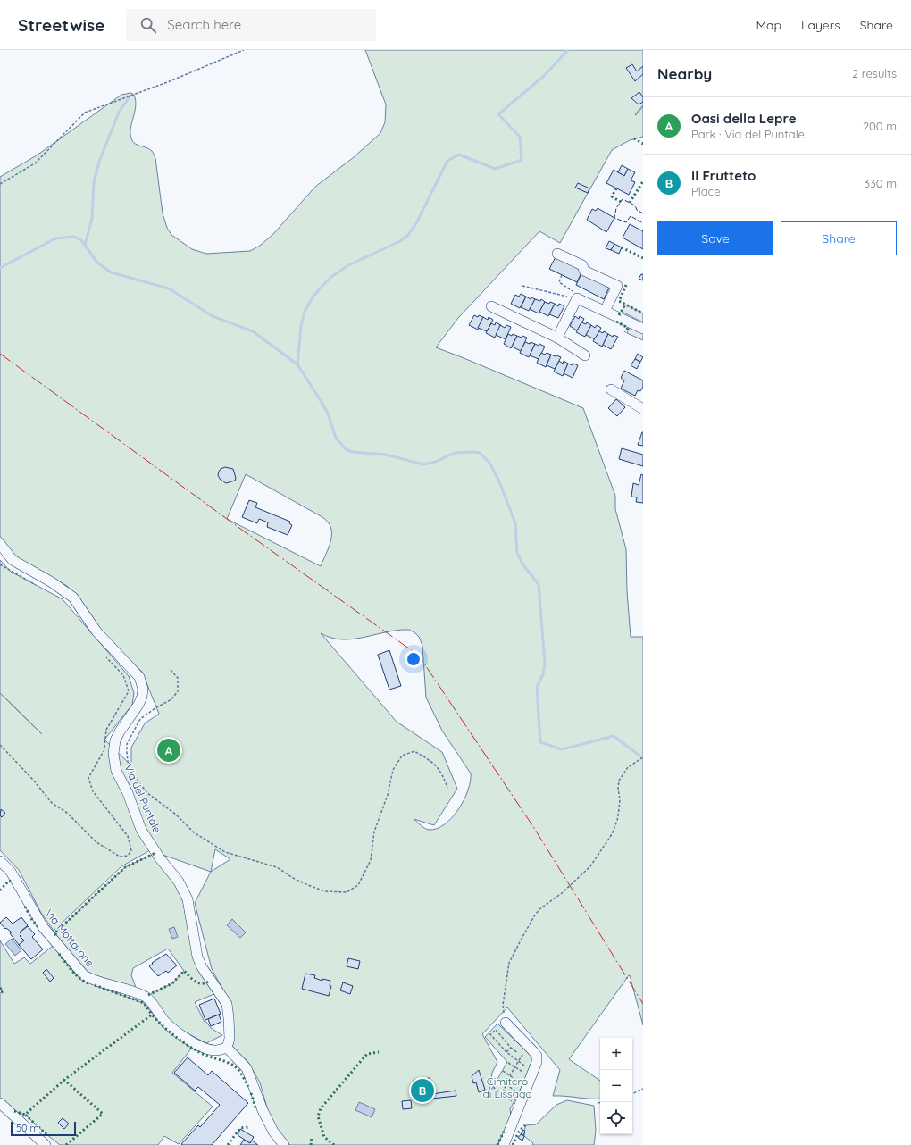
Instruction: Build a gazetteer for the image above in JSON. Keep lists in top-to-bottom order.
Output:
{
  "streets": {
    "street": ["Via del Puntale", "Via Mottarone"]
  },
  "crossings": [
    ["Via del Puntale", "Via Mottarone"]
  ],
  "parks": ["Cimitero di Lissago"],
  "scale_bar": "50 m",
  "page": {
    "header": "Streetwise",
    "search": "Search here",
    "nav": ["Map", "Layers", "Share"],
    "heading": ["Nearby", "2 results"],
    "list": [
      {
        "mark": "A",
        "name": "Oasi della Lepre",
        "note": "Park · Via del Puntale",
        "value": "200 m"
      },
      {
        "mark": "B",
        "name": "Il Frutteto",
        "note": "Place",
        "value": "330 m"
      }
    ],
    "buttons": ["Save", "Share"],
    "pins": ["A", "B"],
    "map_buttons": ["+", "−"],
    "scale": "50 m"
  }
}
